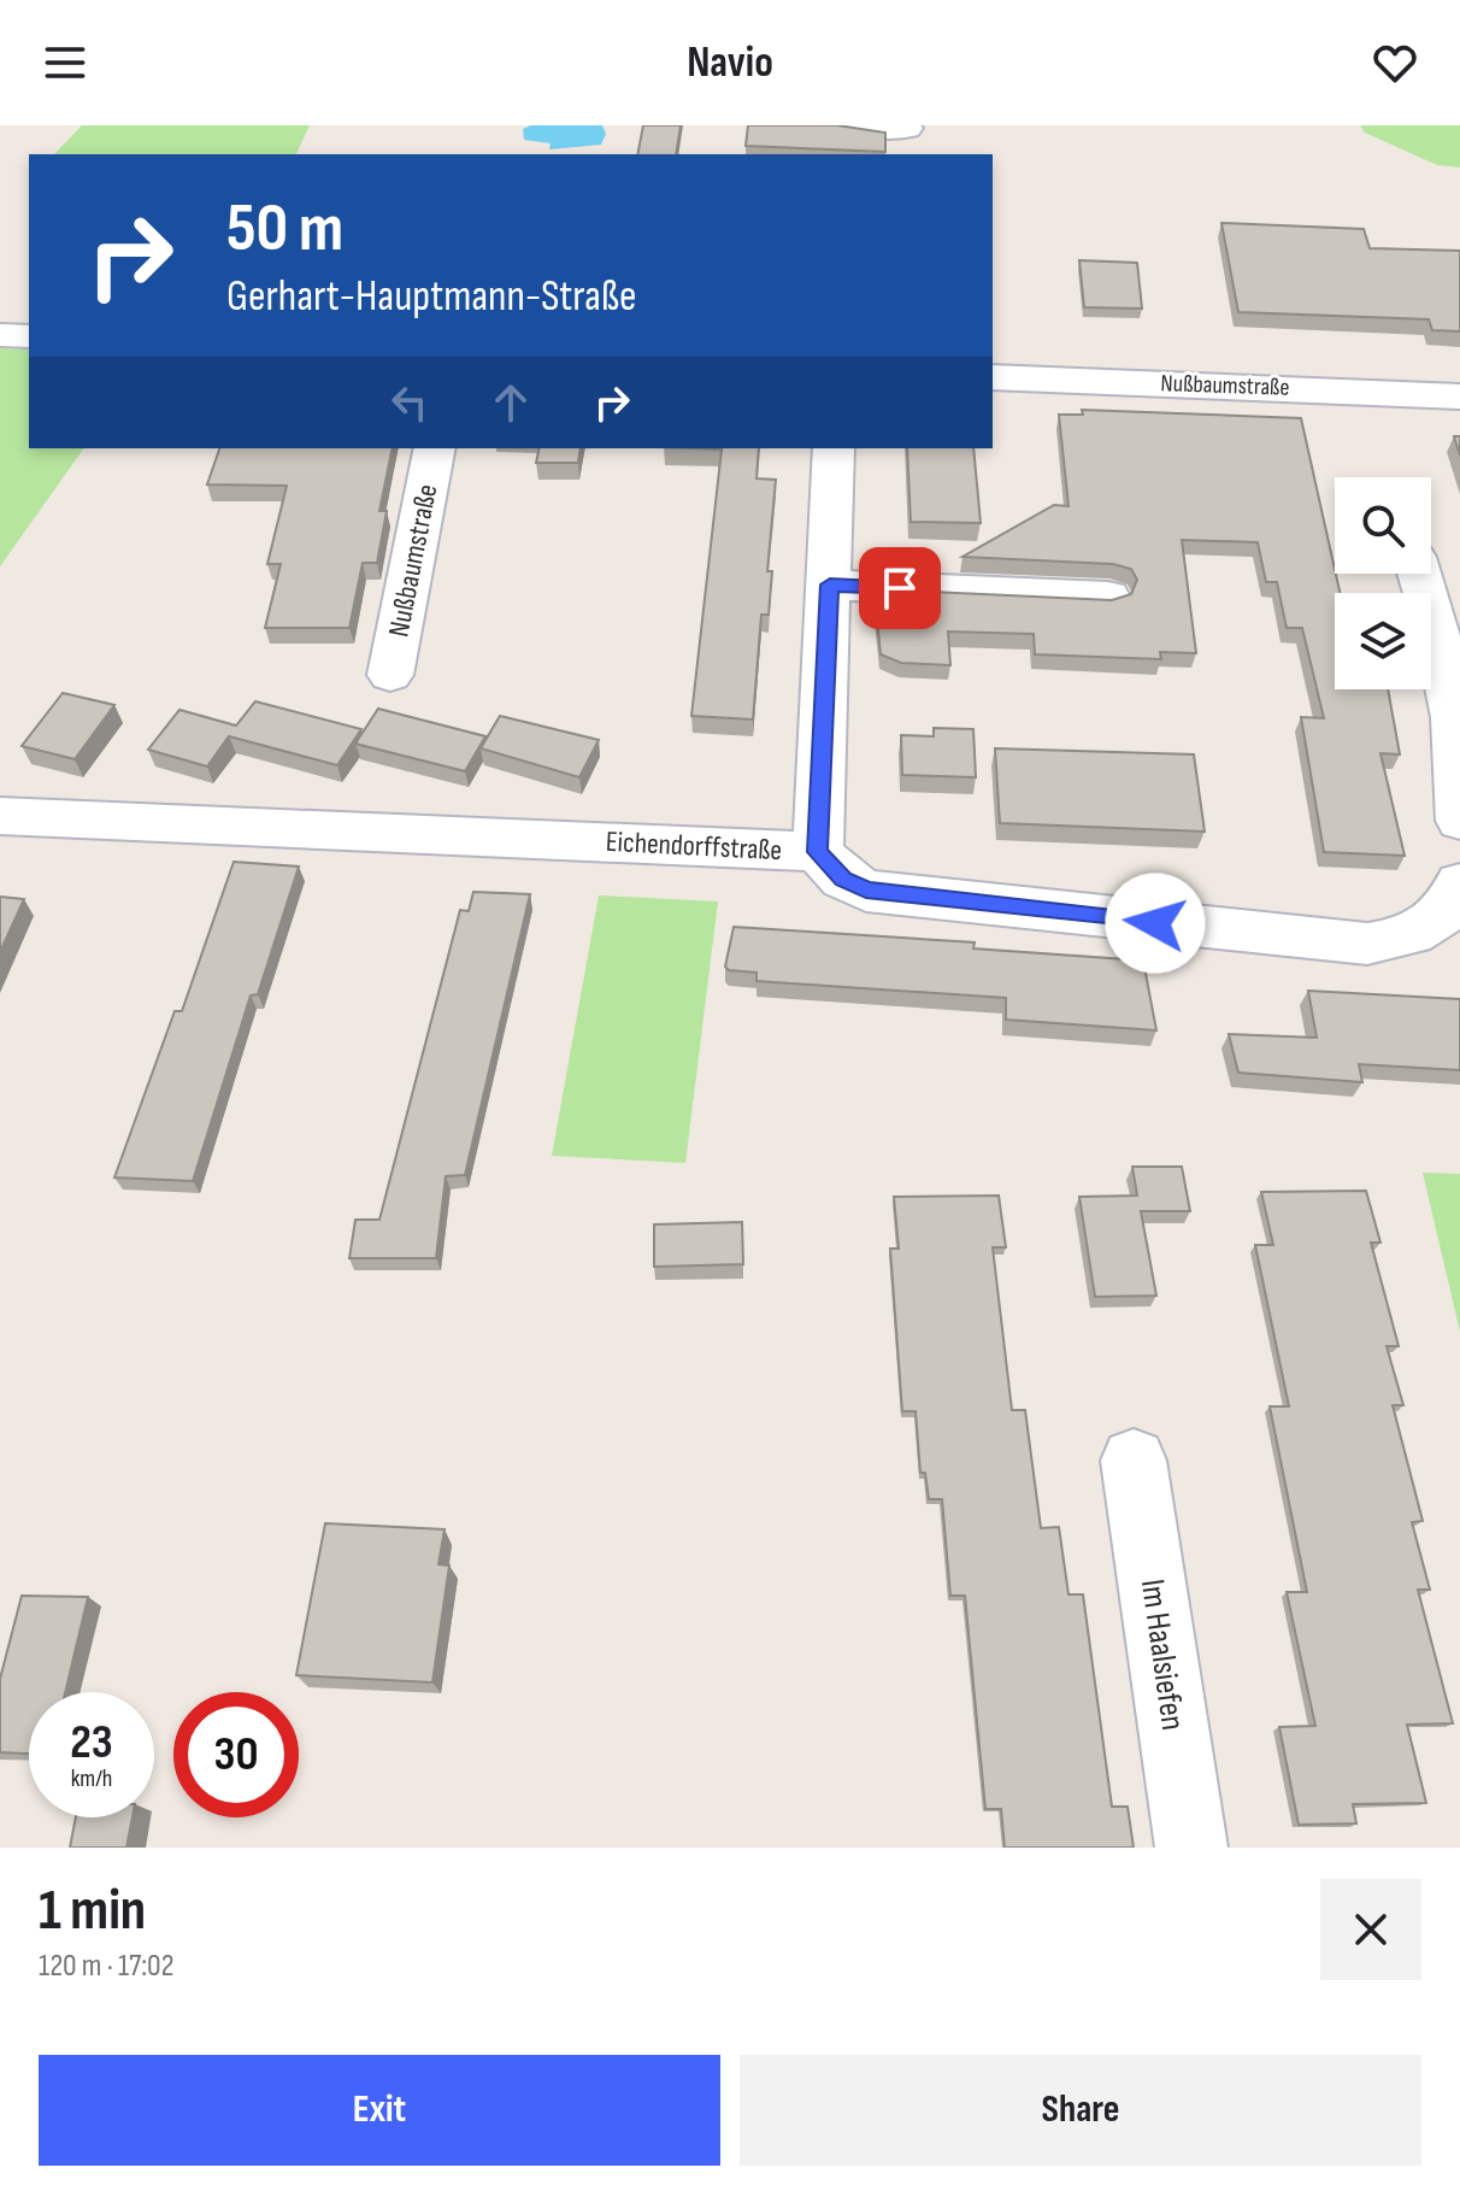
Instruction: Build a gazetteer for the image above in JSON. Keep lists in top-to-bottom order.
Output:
{
  "streets": {
    "street": ["Nußbaumstraße", "Eichendorffstraße", "Im Haalsiefen"]
  },
  "page": {
    "header": "Navio",
    "turn": ["50 m", "Gerhart-Hauptmann-Straße"],
    "speed": "23 km/h",
    "limit": "30",
    "heading": ["1 min", "120 m · 17:02"],
    "buttons": ["Exit", "Share"]
  }
}
